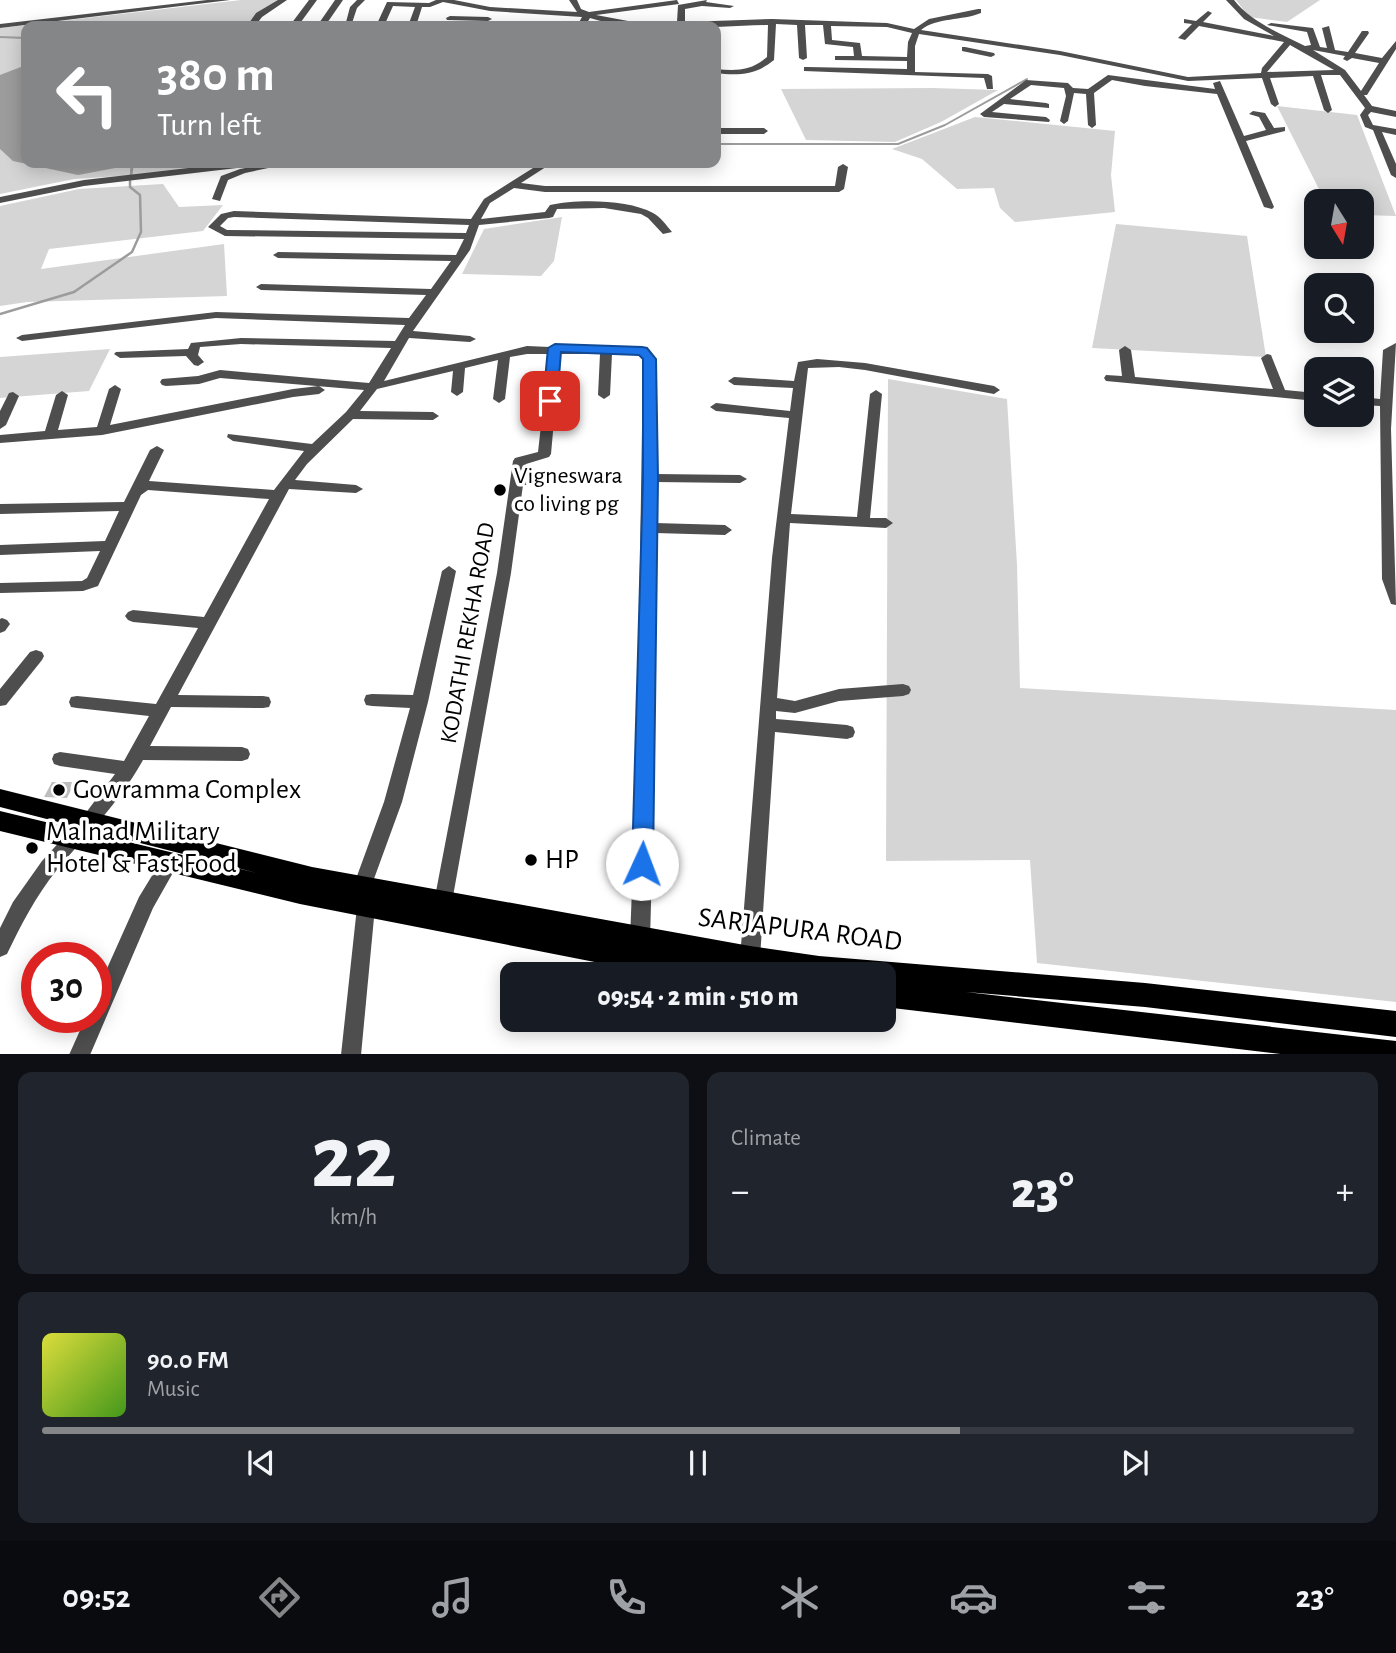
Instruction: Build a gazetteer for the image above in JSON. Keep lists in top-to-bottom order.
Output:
{
  "streets": {
    "main road": ["SARJAPURA ROAD"],
    "street": ["KODATHI REKHA ROAD"]
  },
  "crossings": [
    ["KODATHI REKHA ROAD", "SARJAPURA ROAD"]
  ],
  "places": [
    "Vigneswara co living pg",
    "Gowramma Complex",
    "Malnad Military Hotel & Fast Food",
    "HP"
  ],
  "north": "bottom",
  "page": {
    "turn": ["380 m", "Turn left"],
    "limit": "30",
    "trip": "09:54 · 2 min · 510 m",
    "tile": [
      ["22", "km/h"],
      "Climate"
    ],
    "heat": ["−", "23°", "+"],
    "song": ["90.0 FM", "Music"],
    "tabs": ["09:52", "23°"]
  }
}
